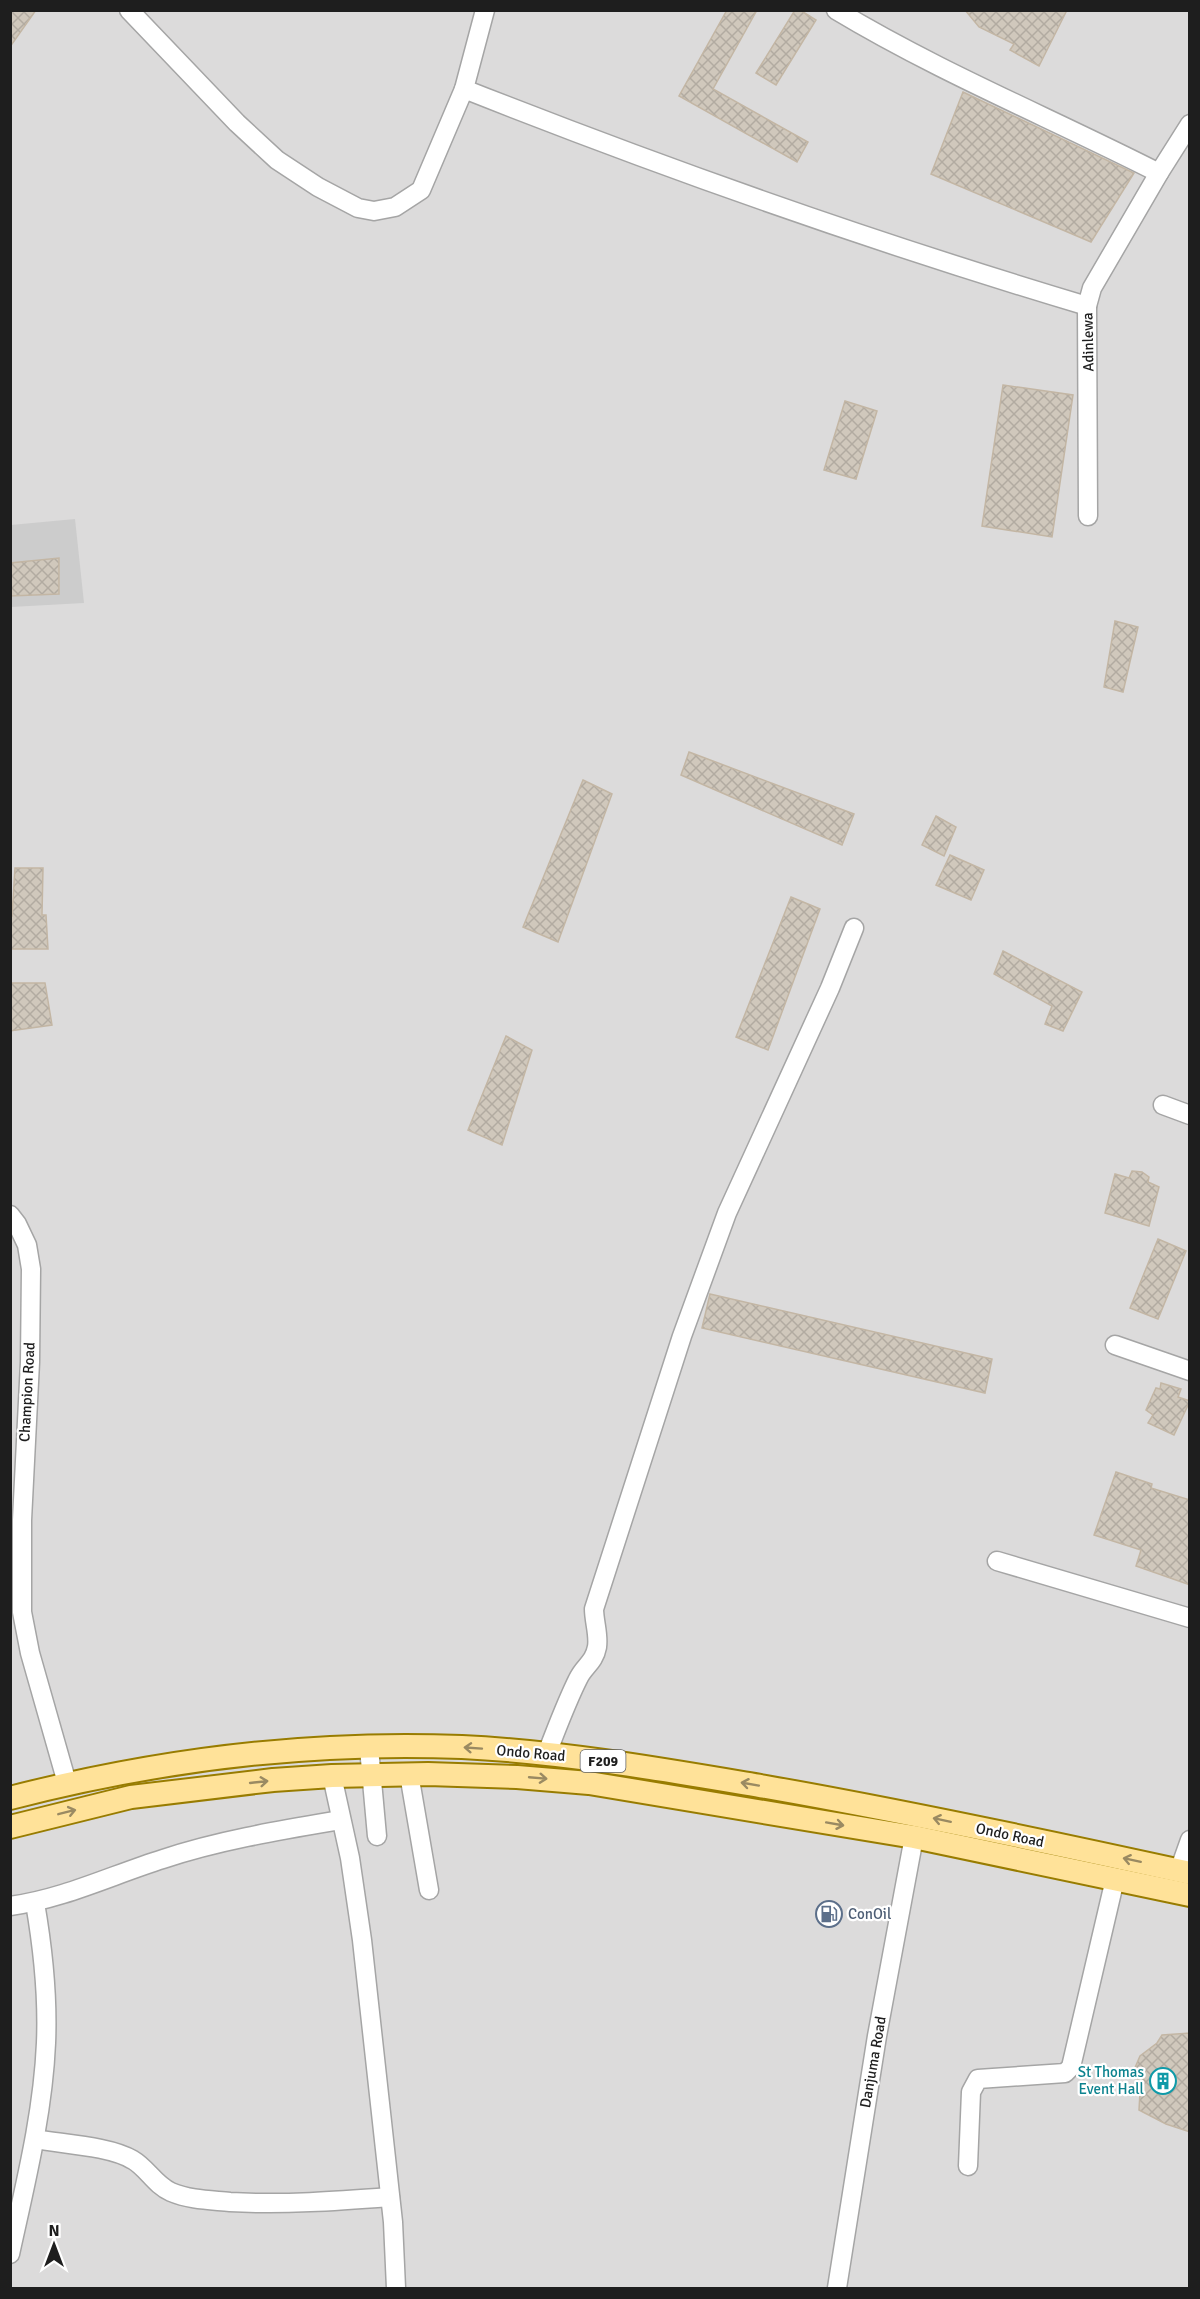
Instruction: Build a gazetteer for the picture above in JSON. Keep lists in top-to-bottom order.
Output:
{
  "streets": {
    "main road": ["Ondo Road", "F209"],
    "street": ["Adinlewa", "Champion Road", "Danjuma Road"]
  },
  "crossings": [
    ["Champion Road", "Ondo Road"],
    ["Ondo Road", "Danjuma Road"]
  ],
  "places": {
    "fuel station": ["ConOil"],
    "building": ["St Thomas Event Hall"]
  },
  "north": "top"
}
